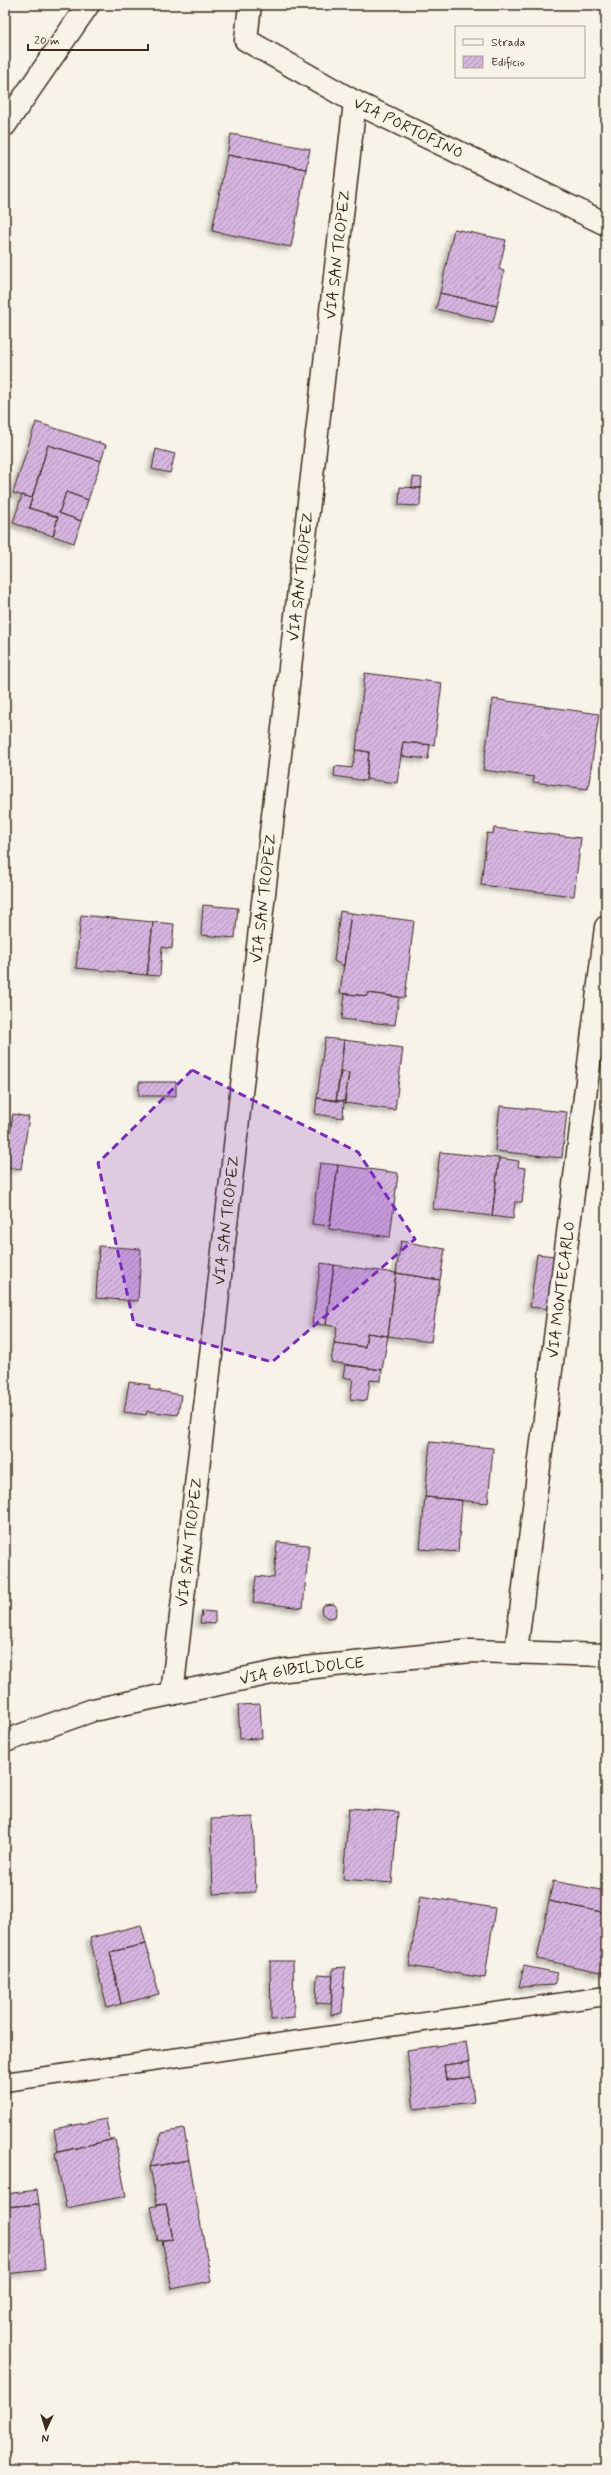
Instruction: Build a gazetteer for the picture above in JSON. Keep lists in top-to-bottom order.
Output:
{
  "streets": {
    "street": [
      "VIA PORTOFINO",
      "VIA SAN TROPEZ",
      "VIA MONTECARLO",
      "VIA GIBILDOLCE"
    ]
  },
  "crossings": [
    ["VIA PORTOFINO", "VIA SAN TROPEZ"],
    ["VIA SAN TROPEZ", "VIA GIBILDOLCE"],
    ["VIA MONTECARLO", "VIA GIBILDOLCE"]
  ],
  "legend": ["Strada", "Edificio"],
  "scale_bar": "20 m",
  "north": "bottom"
}
